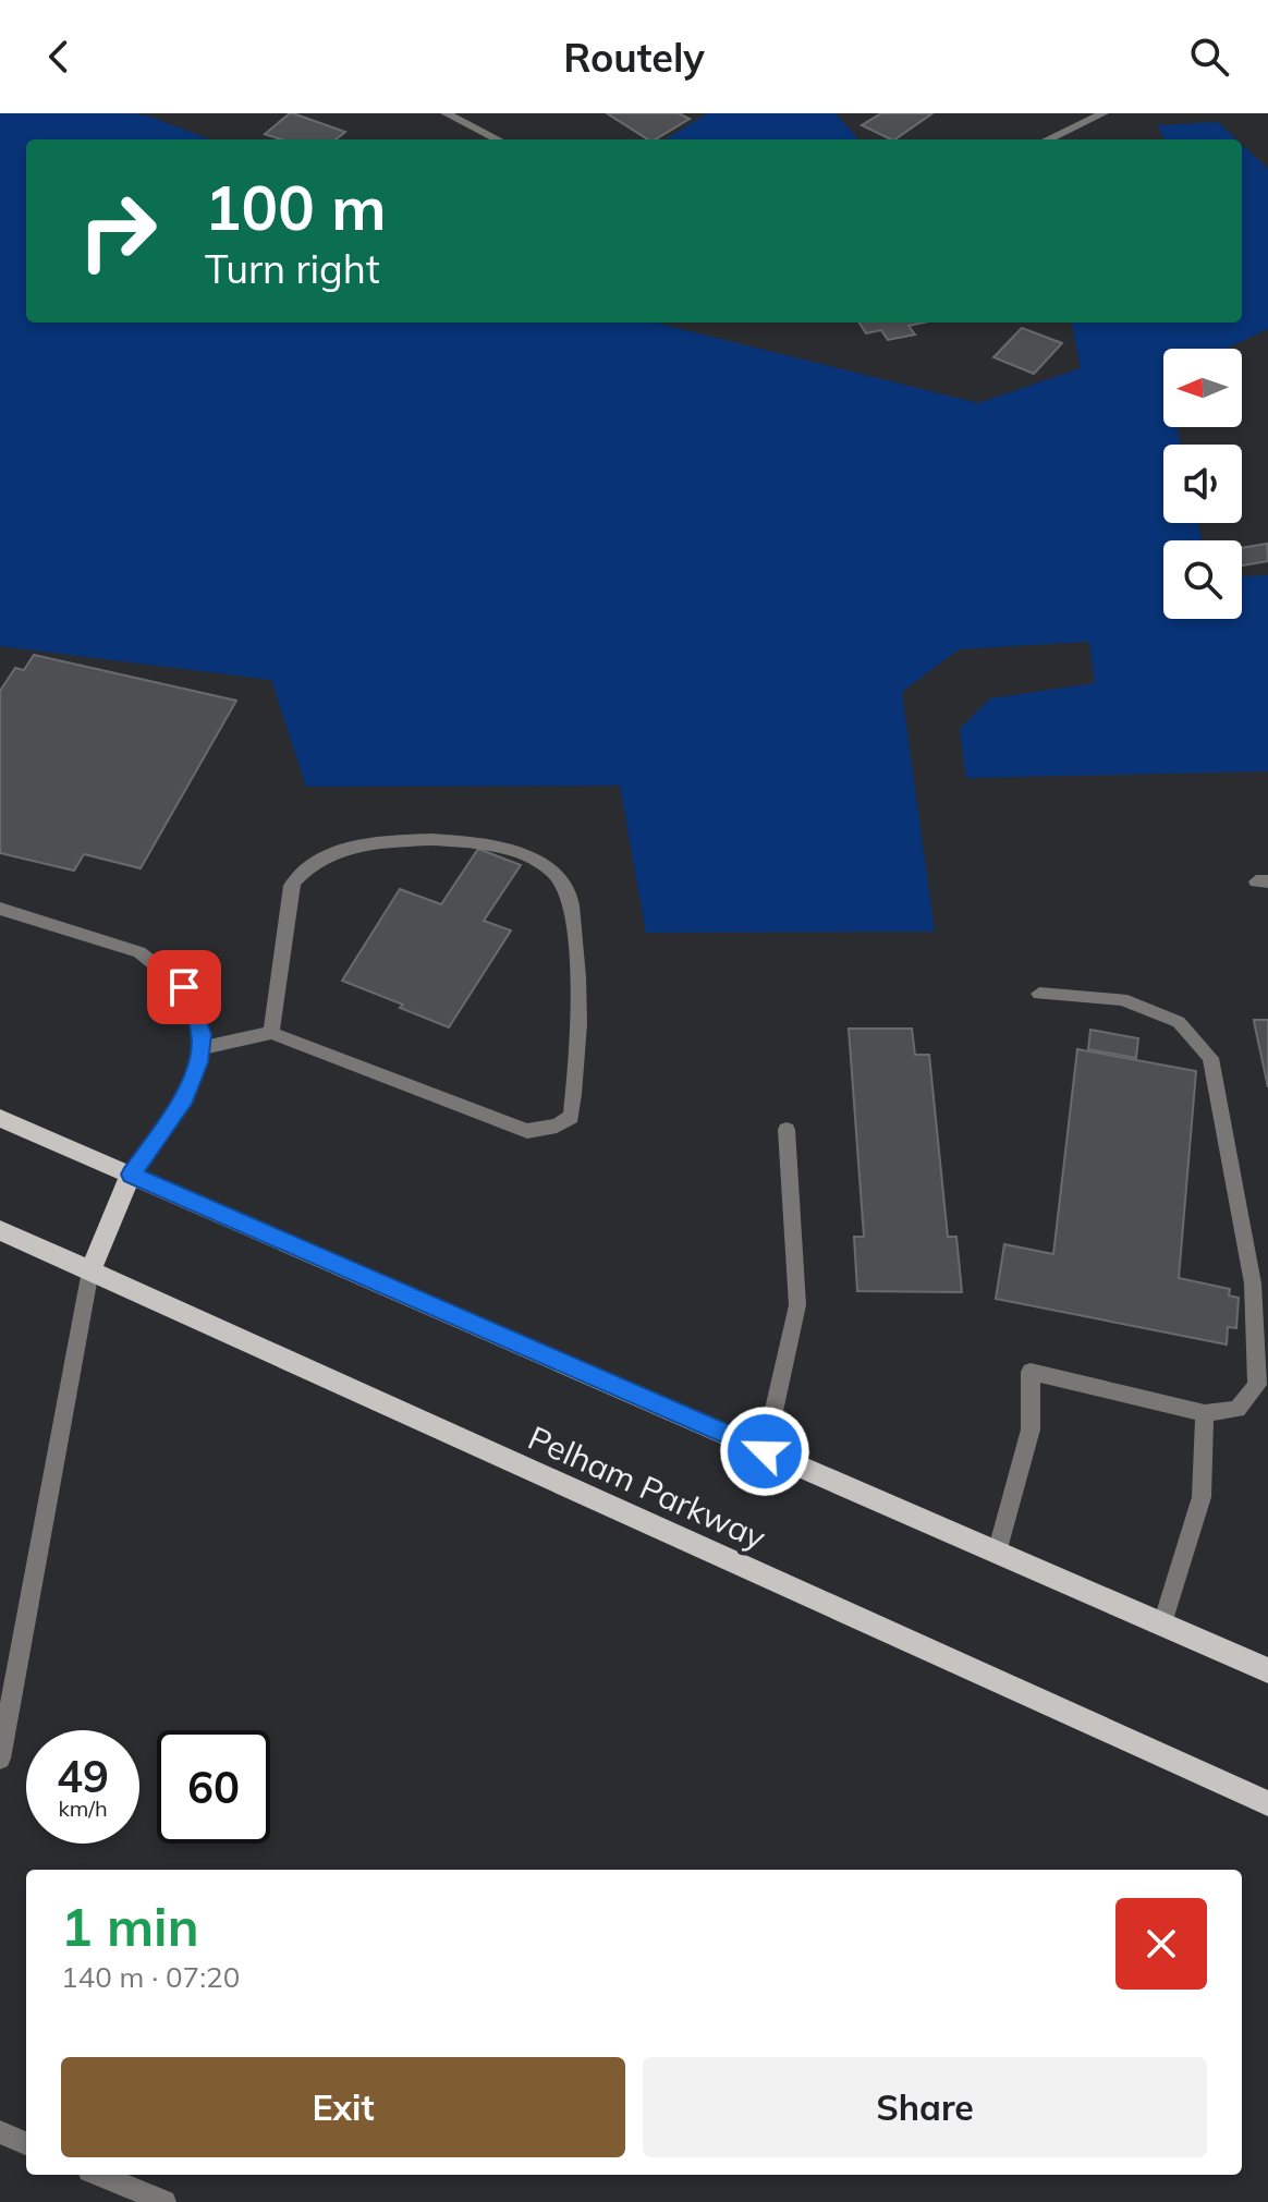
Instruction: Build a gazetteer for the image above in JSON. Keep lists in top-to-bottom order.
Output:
{
  "streets": {
    "main road": ["Pelham Parkway"]
  },
  "north": "left",
  "page": {
    "header": "Routely",
    "turn": ["100 m", "Turn right"],
    "speed": "49 km/h",
    "limit": "60",
    "heading": ["1 min", "140 m · 07:20"],
    "buttons": ["Exit", "Share"]
  }
}
